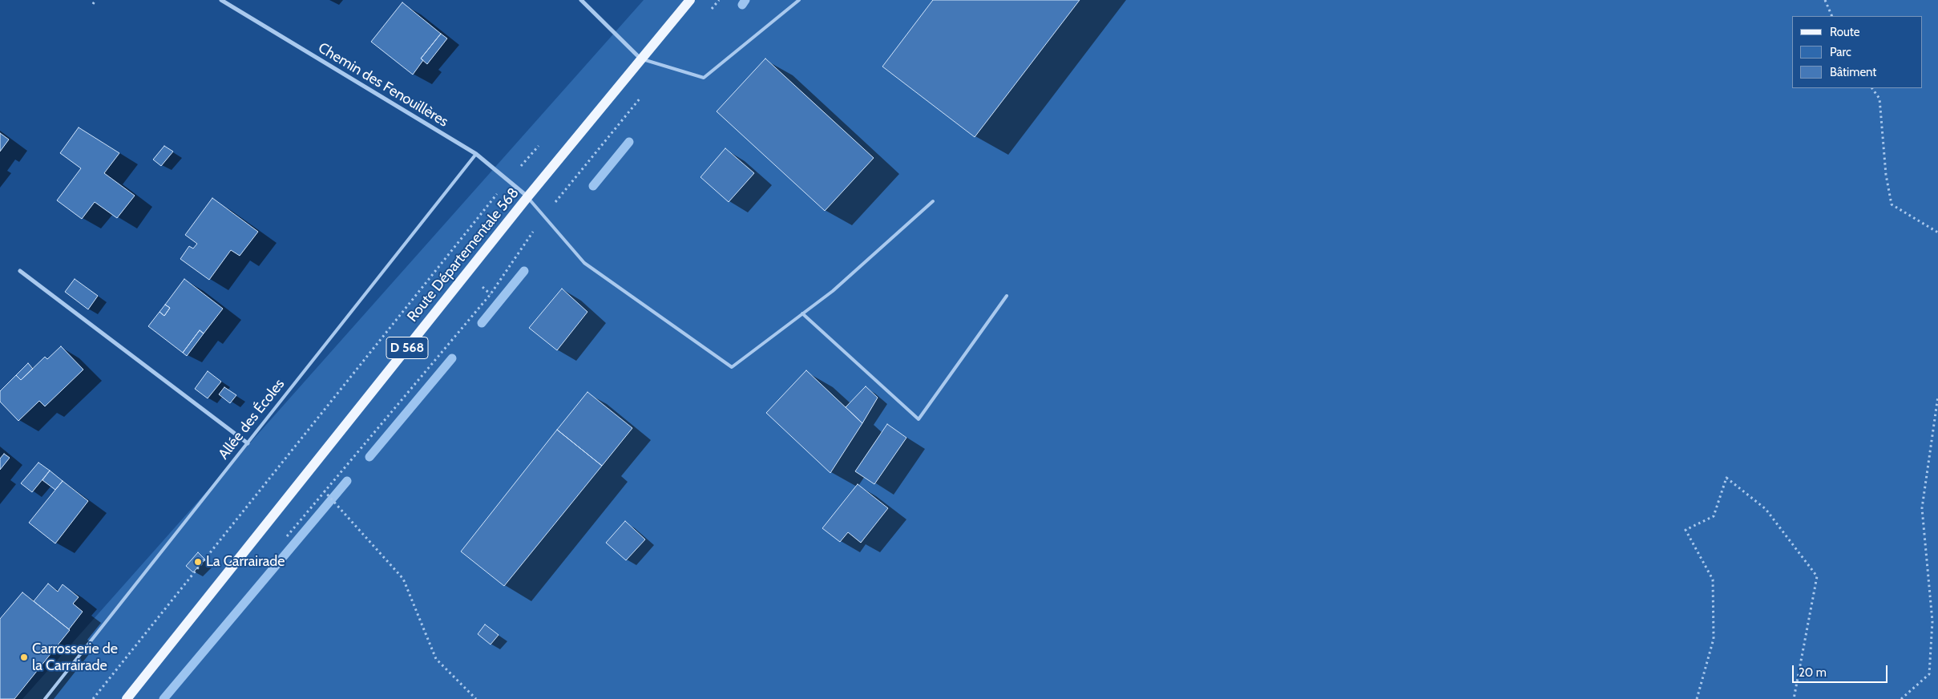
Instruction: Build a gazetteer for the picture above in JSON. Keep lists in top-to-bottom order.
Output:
{
  "streets": {
    "main road": ["Route Départementale 568", "D 568"],
    "street": ["Chemin des Fenouillères"],
    "lane": ["Allée des Écoles"]
  },
  "crossings": [
    ["Chemin des Fenouillères", "Route Départementale 568"],
    ["Chemin des Fenouillères", "Allée des Écoles"]
  ],
  "places": ["La Carrairade", "Carrosserie de la Carrairade"],
  "legend": ["Route", "Parc", "Bâtiment"],
  "scale_bar": "20 m"
}
